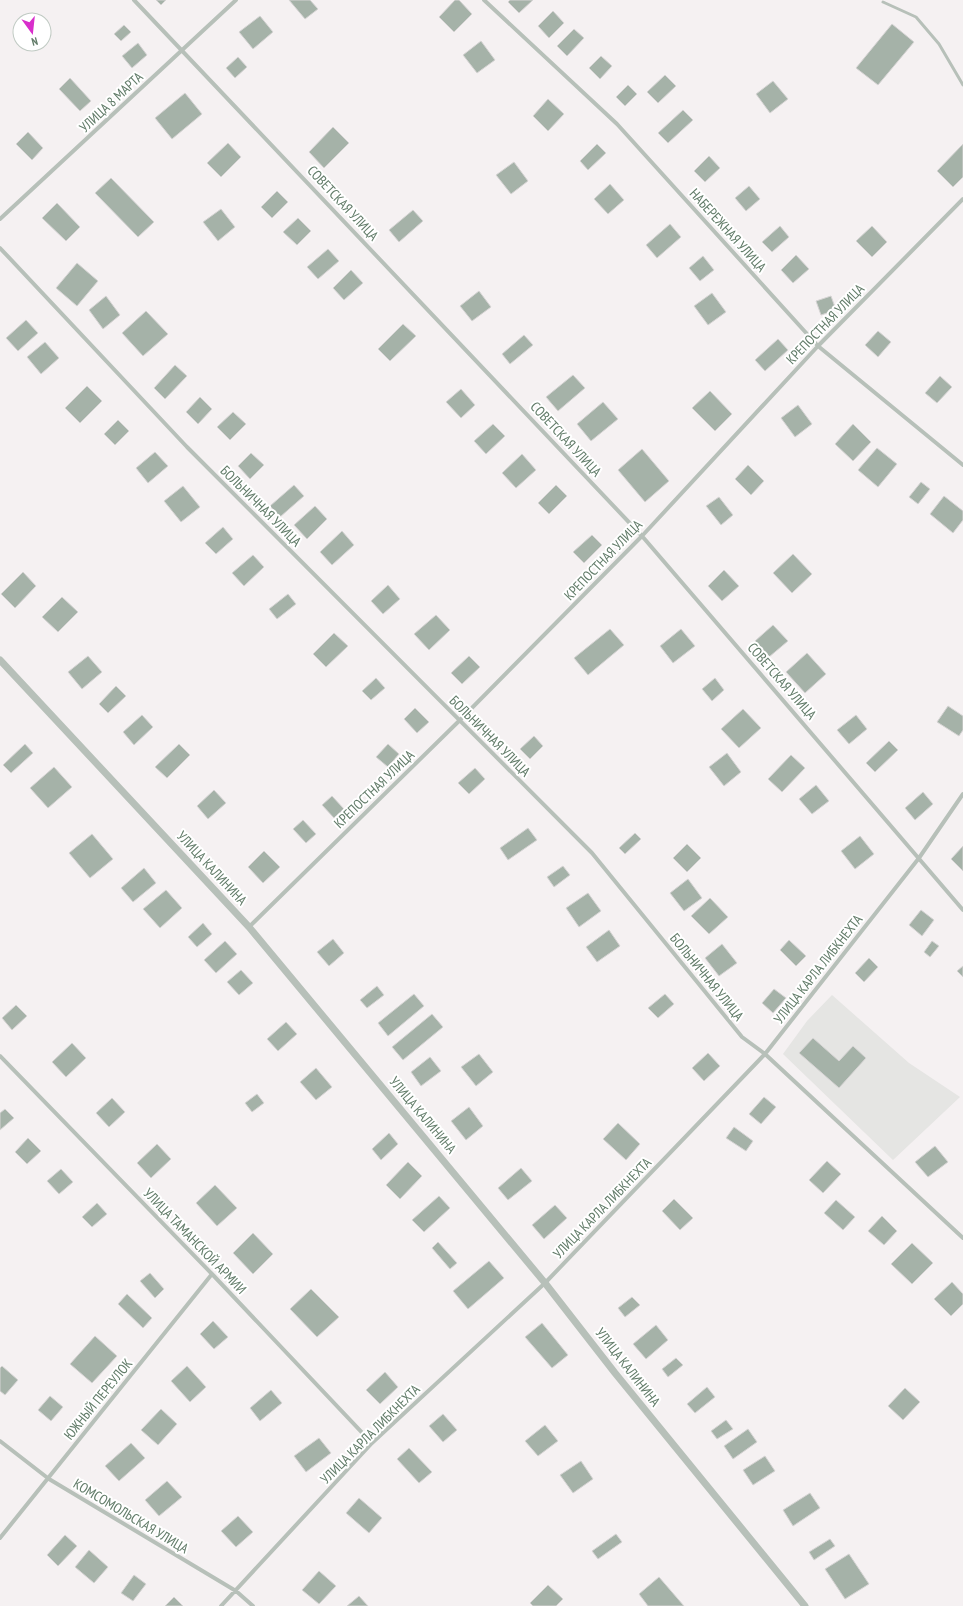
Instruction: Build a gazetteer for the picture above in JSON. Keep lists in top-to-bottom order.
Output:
{
  "streets": {
    "street": [
      "УЛИЦА 8 МАРТА",
      "СОВЕТСКАЯ УЛИЦА",
      "НАБЕРЕЖНАЯ УЛИЦА",
      "КРЕПОСТНАЯ УЛИЦА",
      "БОЛЬНИЧНАЯ УЛИЦА",
      "УЛИЦА КАЛИНИНА",
      "УЛИЦА КАРЛА ЛИБКНЕХТА",
      "УЛИЦА ТАМАНСКОЙ АРМИИ",
      "ЮЖНЫЙ ПЕРЕУЛОК",
      "КОМСОМОЛЬСКАЯ УЛИЦА"
    ]
  },
  "crossings": [
    ["УЛИЦА 8 МАРТА", "СОВЕТСКАЯ УЛИЦА"],
    ["СОВЕТСКАЯ УЛИЦА", "КРЕПОСТНАЯ УЛИЦА"],
    ["СОВЕТСКАЯ УЛИЦА", "УЛИЦА КАРЛА ЛИБКНЕХТА"],
    ["НАБЕРЕЖНАЯ УЛИЦА", "КРЕПОСТНАЯ УЛИЦА"],
    ["КРЕПОСТНАЯ УЛИЦА", "БОЛЬНИЧНАЯ УЛИЦА"],
    ["КРЕПОСТНАЯ УЛИЦА", "УЛИЦА КАЛИНИНА"],
    ["БОЛЬНИЧНАЯ УЛИЦА", "УЛИЦА КАРЛА ЛИБКНЕХТА"],
    ["УЛИЦА КАЛИНИНА", "УЛИЦА КАРЛА ЛИБКНЕХТА"],
    ["УЛИЦА КАРЛА ЛИБКНЕХТА", "УЛИЦА ТАМАНСКОЙ АРМИИ"],
    ["УЛИЦА КАРЛА ЛИБКНЕХТА", "КОМСОМОЛЬСКАЯ УЛИЦА"],
    ["УЛИЦА ТАМАНСКОЙ АРМИИ", "ЮЖНЫЙ ПЕРЕУЛОК"],
    ["ЮЖНЫЙ ПЕРЕУЛОК", "КОМСОМОЛЬСКАЯ УЛИЦА"]
  ],
  "north": "bottom"
}
